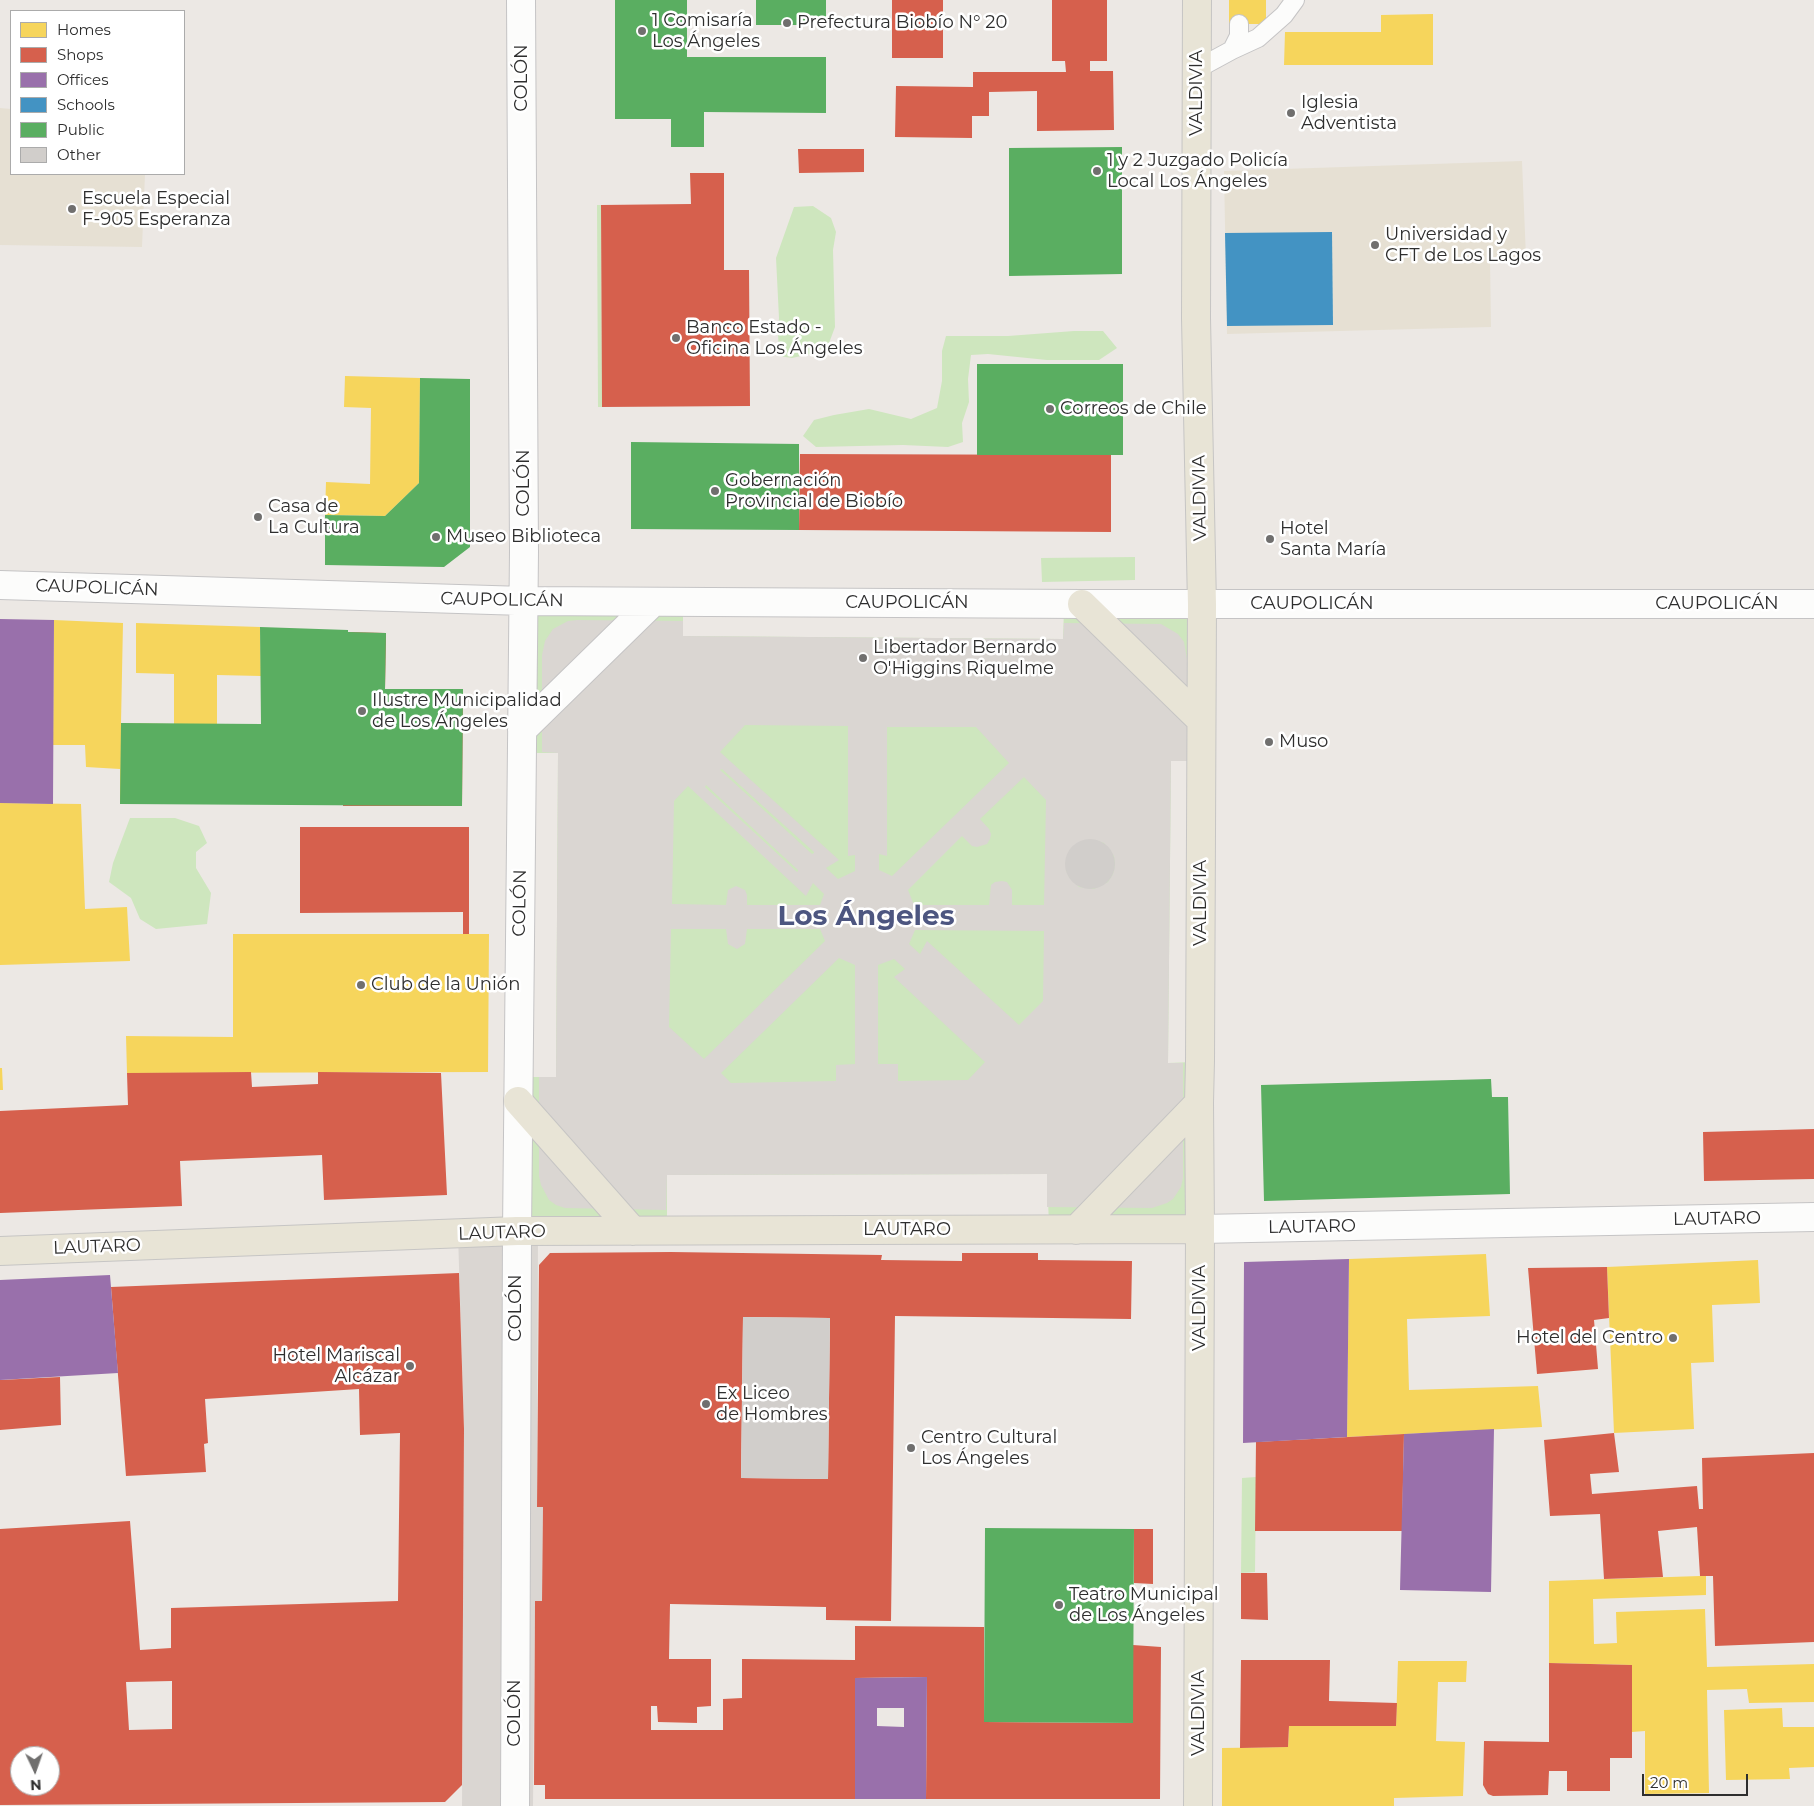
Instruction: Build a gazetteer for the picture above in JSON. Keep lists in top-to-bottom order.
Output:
{
  "streets": {
    "main road": ["VALDIVIA", "LAUTARO"],
    "street": ["COLÓN", "CAUPOLICÁN"]
  },
  "crossings": [
    ["COLÓN", "CAUPOLICÁN"],
    ["COLÓN", "LAUTARO"],
    ["VALDIVIA", "CAUPOLICÁN"],
    ["VALDIVIA", "LAUTARO"]
  ],
  "districts": ["Los Ángeles"],
  "places": [
    "Prefectura Biobío N° 20",
    "1 Comisaría Los Ángeles",
    "Iglesia Adventista",
    "1 y 2 Juzgado Policía Local Los Ángeles",
    "Escuela Especial F-905 Esperanza",
    "Universidad y CFT de Los Lagos",
    "Banco Estado - Oficina Los Ángeles",
    "Correos de Chile",
    "Gobernación Provincial de Biobío",
    "Casa de La Cultura",
    "Museo Biblioteca",
    "Hotel Santa María",
    "Libertador Bernardo O'Higgins Riquelme",
    "Ilustre Municipalidad de Los Ángeles",
    "Muso",
    "Club de la Unión",
    "Hotel del Centro",
    "Hotel Mariscal Alcázar",
    "Ex Liceo de Hombres",
    "Centro Cultural Los Ángeles",
    "Teatro Municipal de Los Ángeles"
  ],
  "legend": [
    "Homes",
    "Shops",
    "Offices",
    "Schools",
    "Public",
    "Other"
  ],
  "scale_bar": "20 m",
  "north": "bottom"
}
